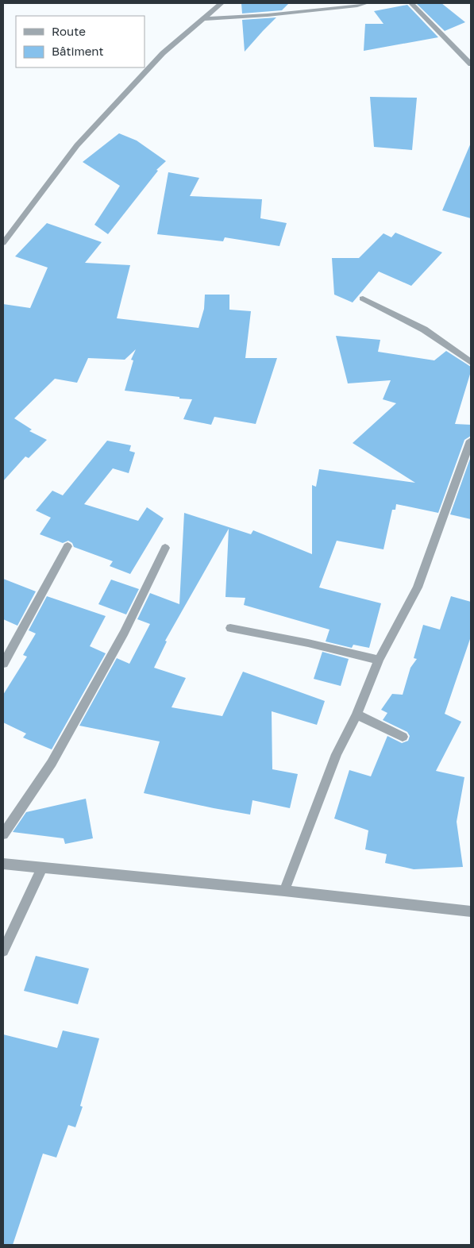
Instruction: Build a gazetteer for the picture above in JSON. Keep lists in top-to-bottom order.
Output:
{
  "legend": ["Route", "Bâtiment"]
}
